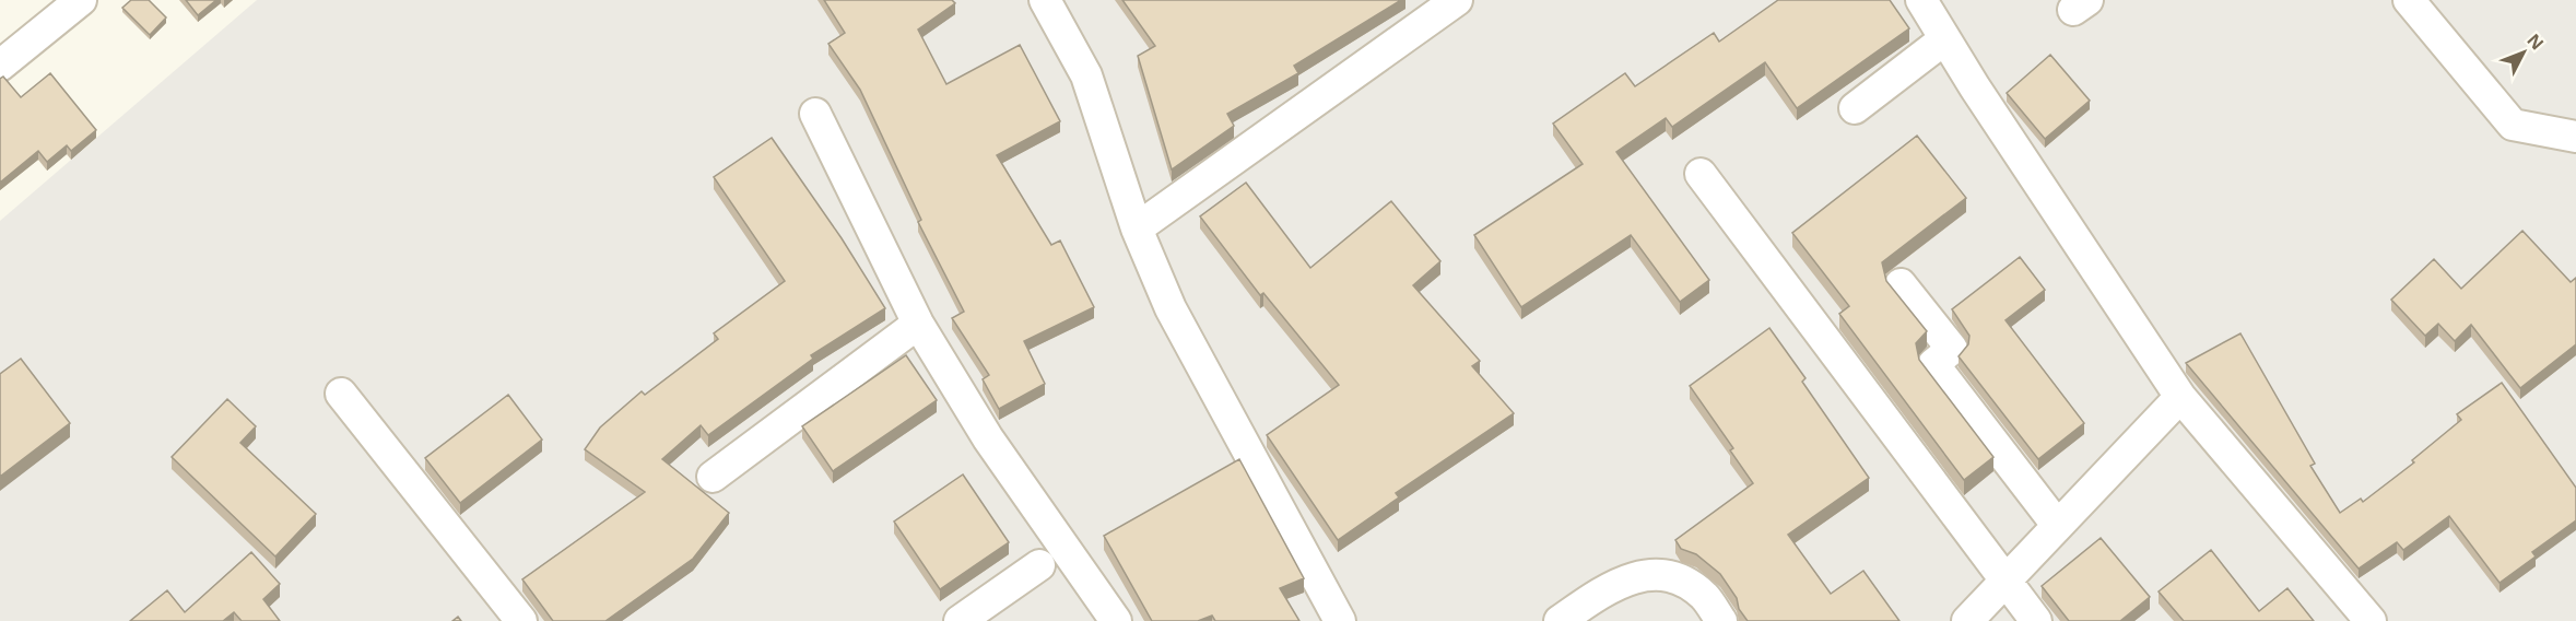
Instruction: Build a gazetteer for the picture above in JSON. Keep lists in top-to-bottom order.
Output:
{
  "north": "top right"
}
